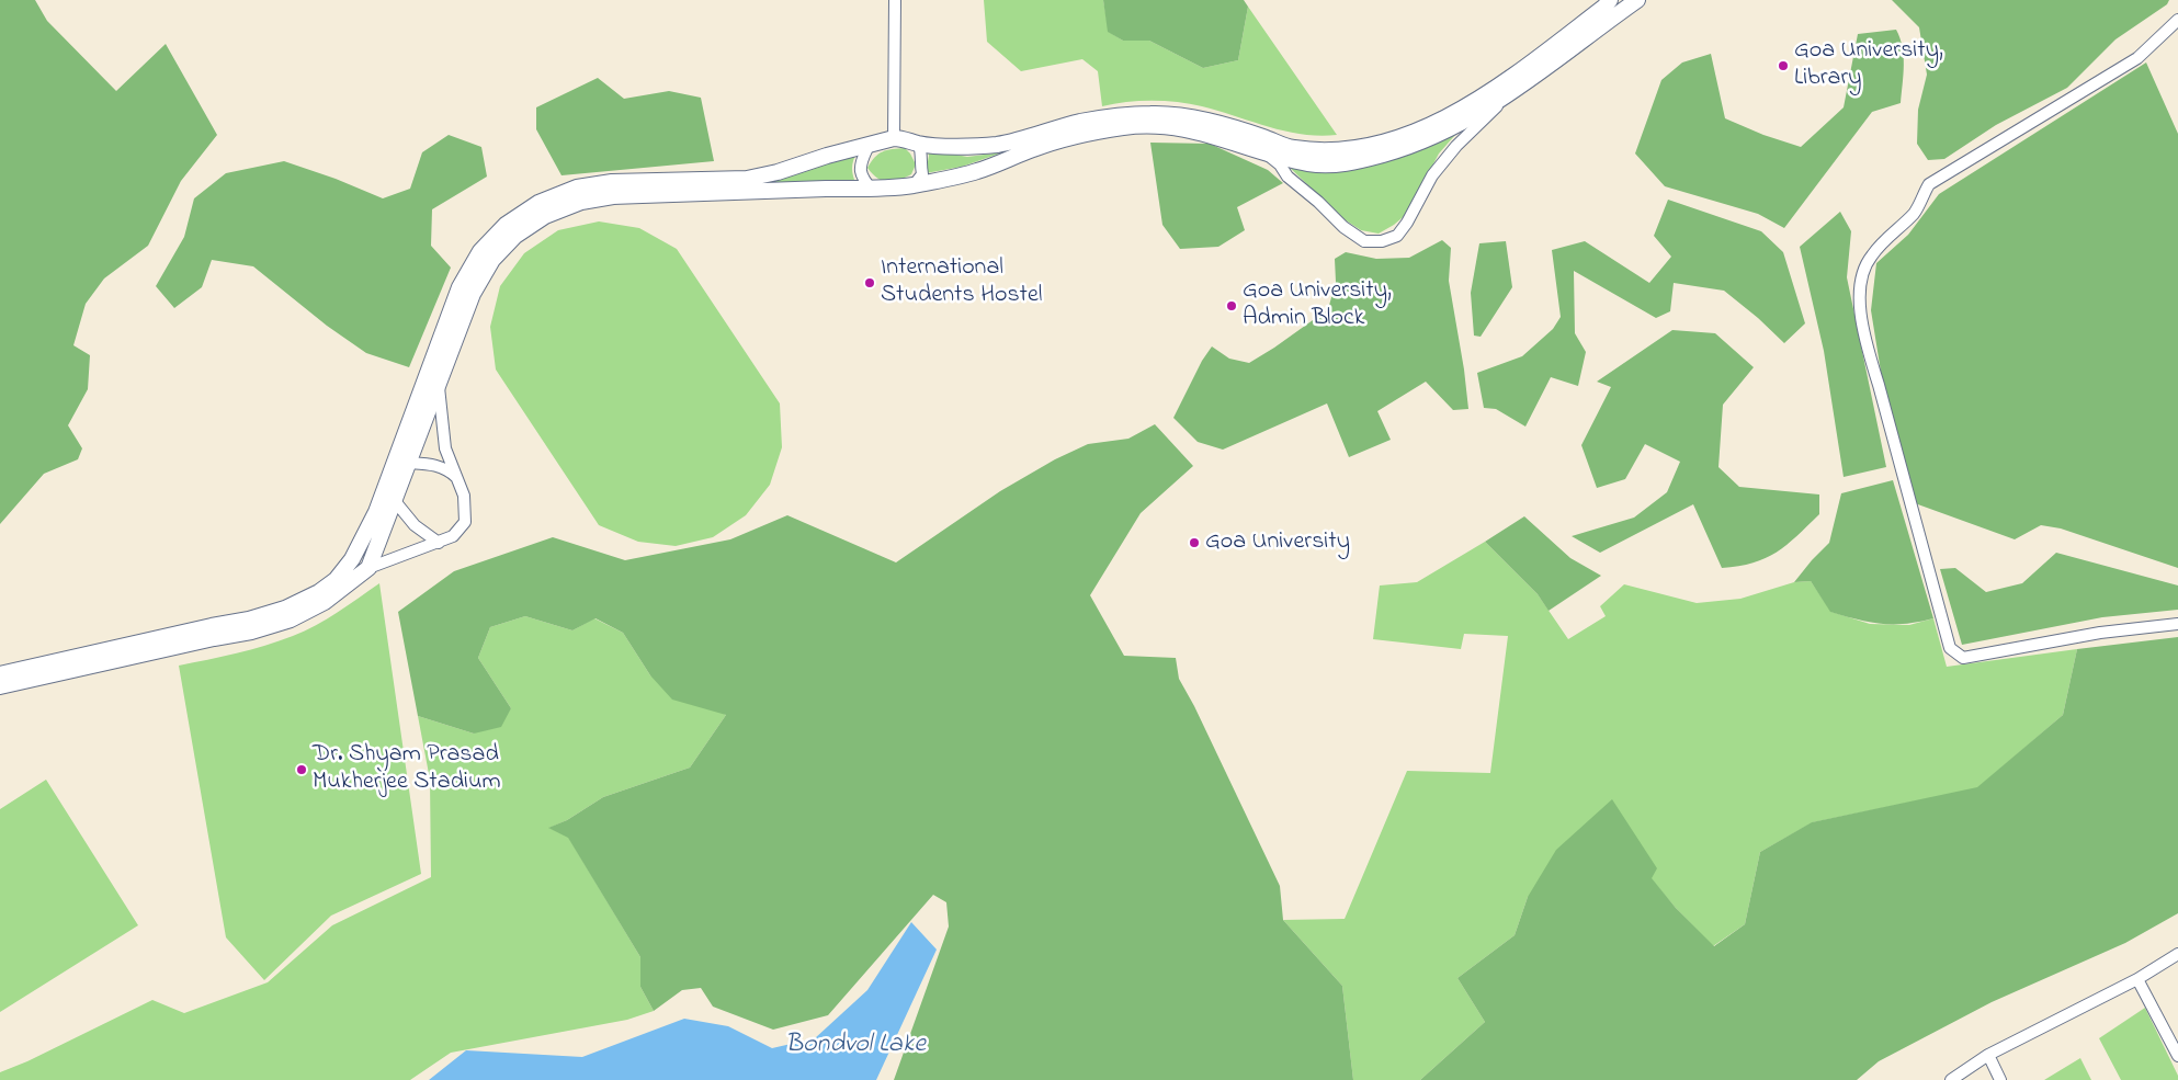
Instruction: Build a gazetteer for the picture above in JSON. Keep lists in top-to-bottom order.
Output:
{
  "water": ["Bondvol Lake"],
  "places": [
    "Goa University, Library",
    "International Students Hostel",
    "Goa University, Admin Block",
    "Goa University",
    "Dr. Shyam Prasad Mukherjee Stadium"
  ]
}
